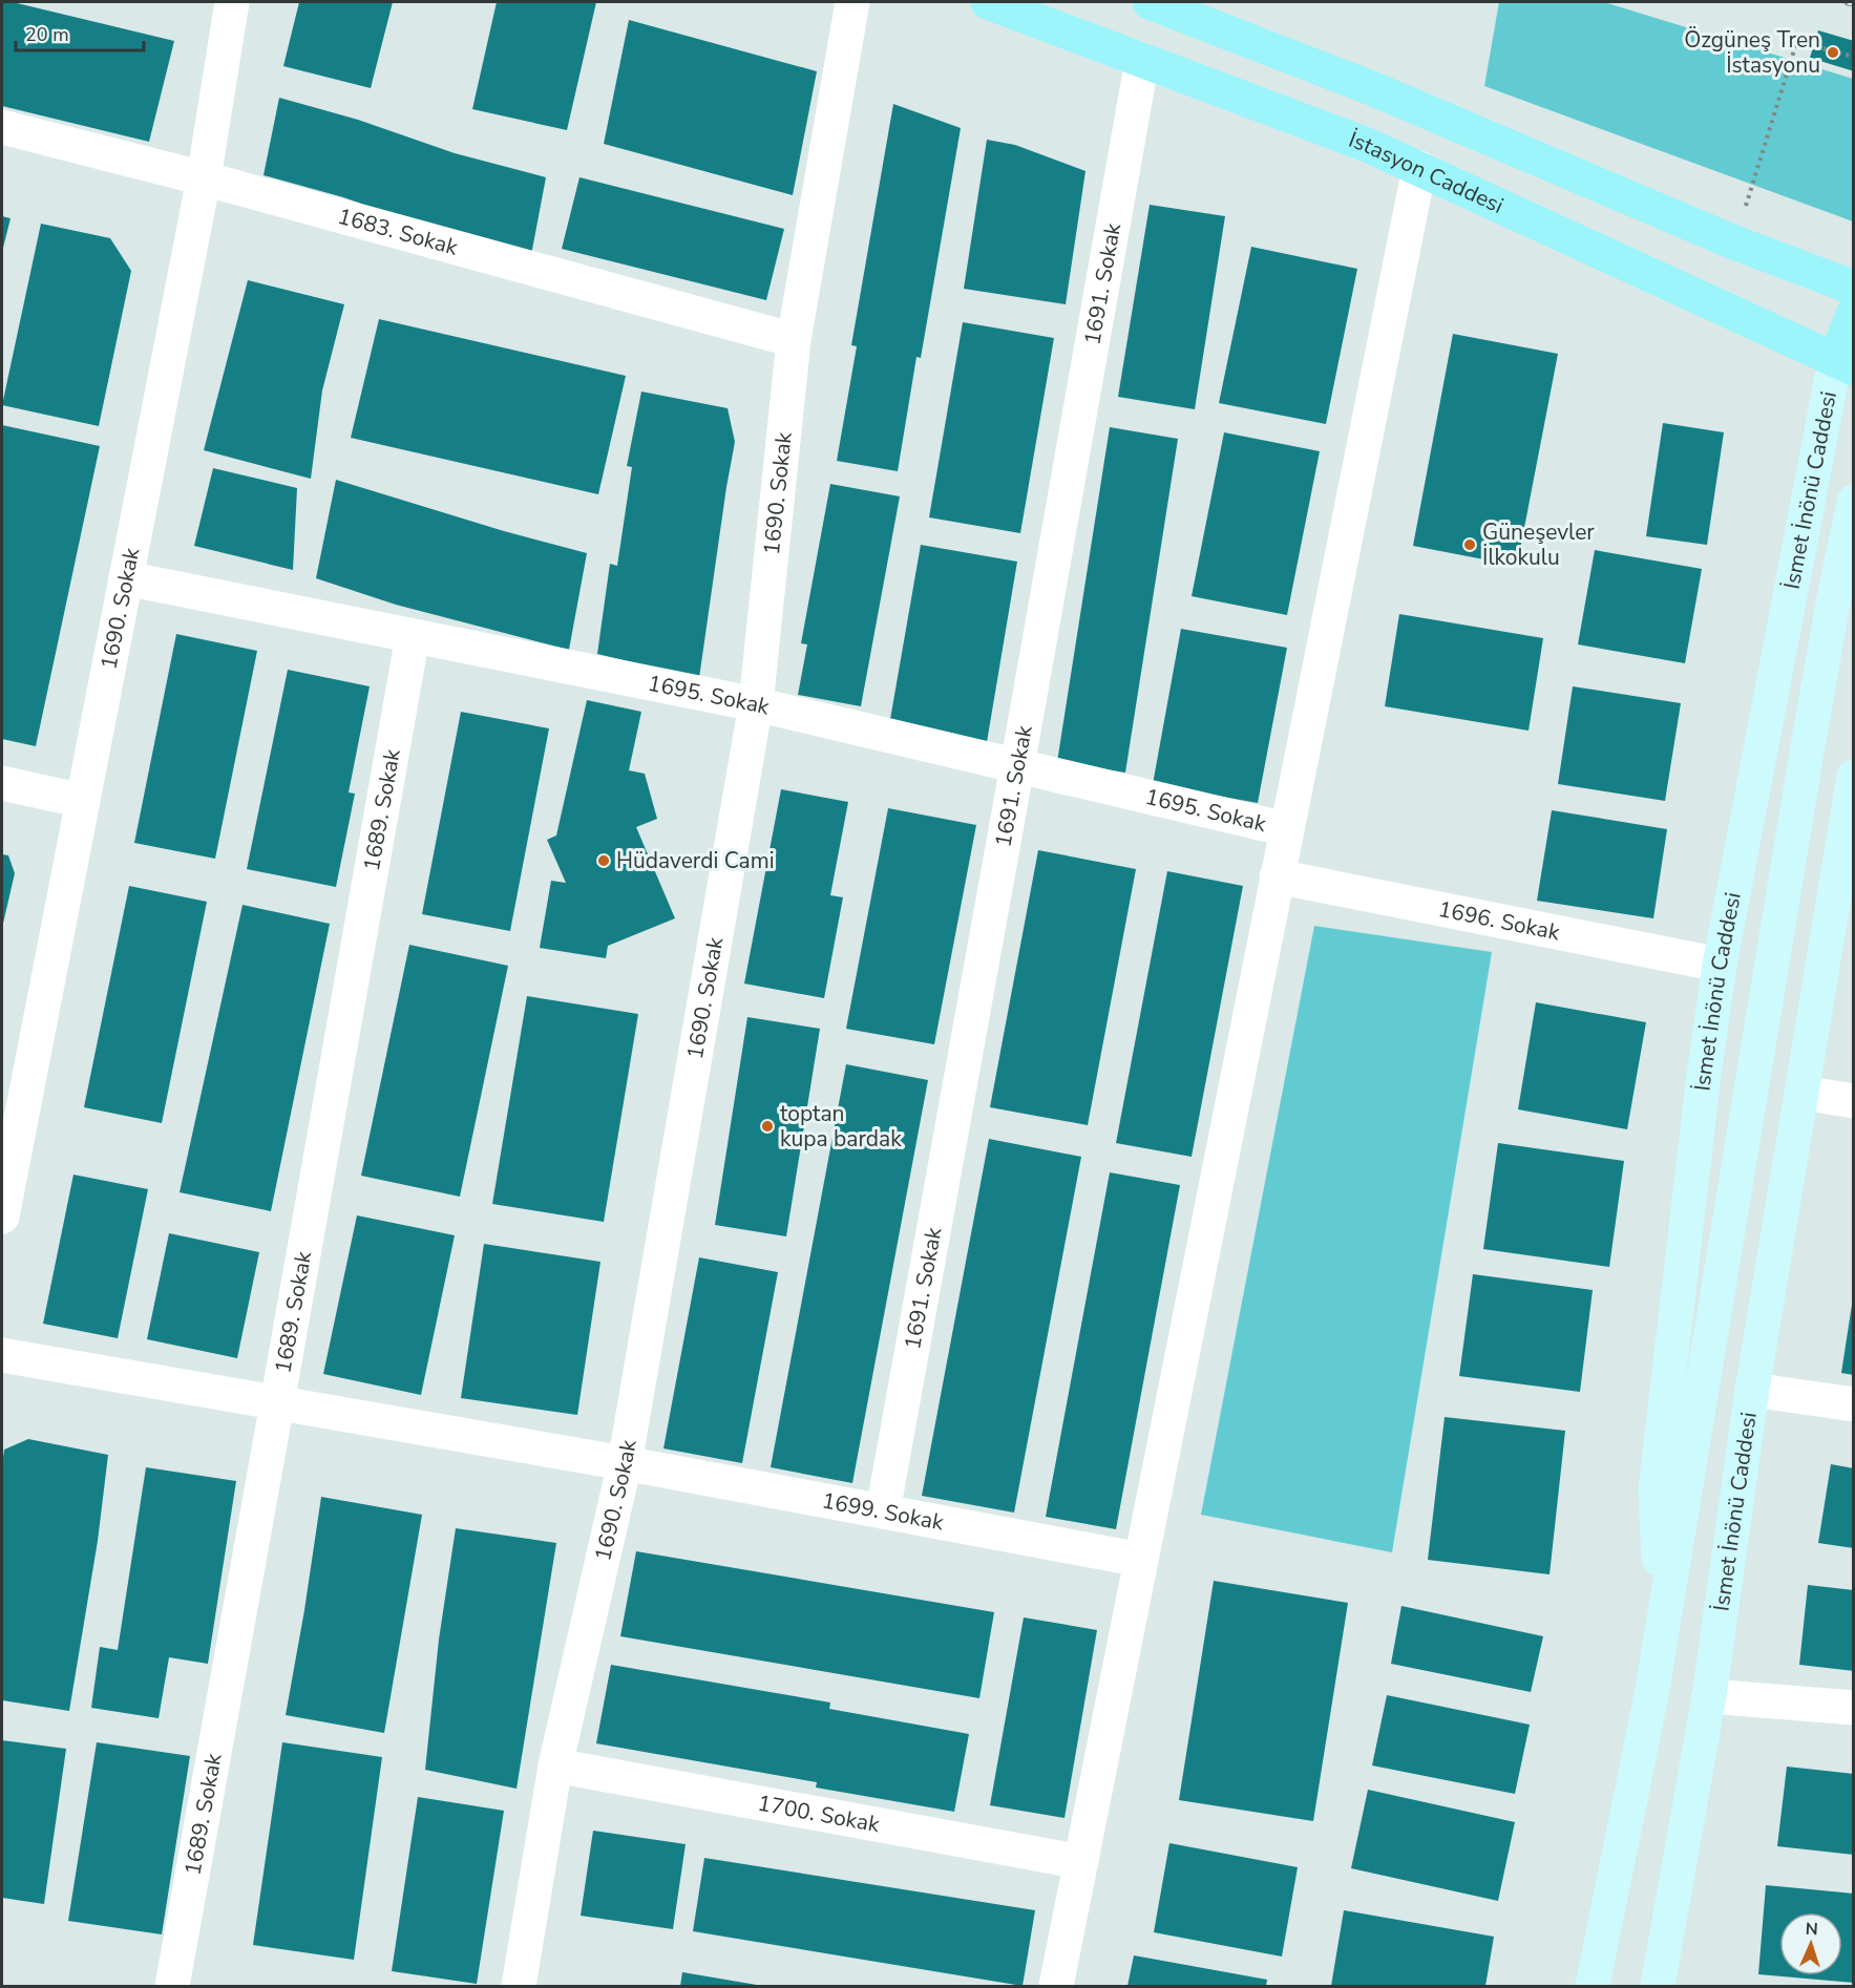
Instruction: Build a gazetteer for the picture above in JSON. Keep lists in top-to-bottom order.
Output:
{
  "streets": {
    "main road": ["İstasyon Caddesi", "İsmet İnönü Caddesi"],
    "street": [
      "1683. Sokak",
      "1691. Sokak",
      "1690. Sokak",
      "1695. Sokak",
      "1689. Sokak",
      "1696. Sokak",
      "1699. Sokak",
      "1700. Sokak"
    ]
  },
  "crossings": [
    ["İstasyon Caddesi", "1691. Sokak"],
    ["İstasyon Caddesi", "İsmet İnönü Caddesi"],
    ["1683. Sokak", "1690. Sokak"],
    ["1691. Sokak", "1695. Sokak"],
    ["1691. Sokak", "1699. Sokak"],
    ["İsmet İnönü Caddesi", "1696. Sokak"],
    ["1690. Sokak", "1695. Sokak"],
    ["1690. Sokak", "1699. Sokak"],
    ["1690. Sokak", "1700. Sokak"],
    ["1695. Sokak", "1689. Sokak"],
    ["1689. Sokak", "1699. Sokak"]
  ],
  "places": [
    "Özgüneş Tren İstasyonu",
    "Güneşevler İlkokulu",
    "Hüdaverdi Cami",
    "toptan kupa bardak"
  ],
  "scale_bar": "20 m",
  "north": "top"
}
